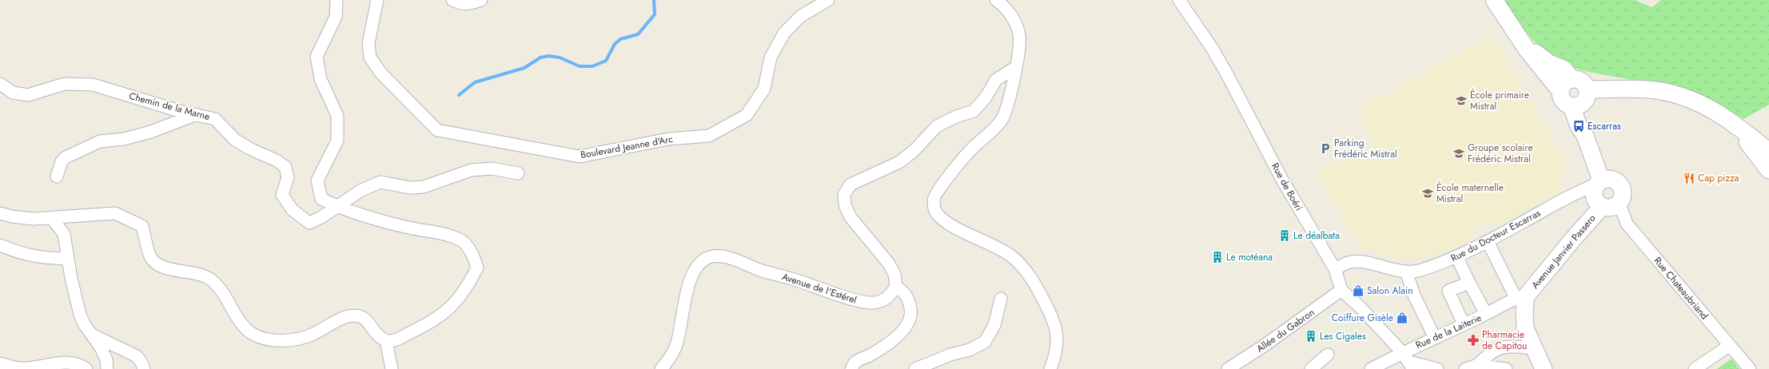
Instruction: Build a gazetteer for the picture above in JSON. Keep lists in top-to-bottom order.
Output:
{
  "streets": {
    "main road": ["Avenue Janvier Passero"],
    "street": [
      "Chemin de la Marne",
      "Boulevard Jeanne d'Arc",
      "Rue de Boéri",
      "Rue du Docteur Escarras",
      "Avenue de l'Estérel",
      "Rue Chateaubriand",
      "Allée du Gabron",
      "Rue de la Laiterie"
    ]
  },
  "crossings": [
    ["Rue de Boéri", "Rue du Docteur Escarras"],
    ["Rue de Boéri", "Allée du Gabron"],
    ["Rue du Docteur Escarras", "Avenue Janvier Passero"],
    ["Rue du Docteur Escarras", "Rue Chateaubriand"],
    ["Avenue Janvier Passero", "Rue Chateaubriand"],
    ["Avenue Janvier Passero", "Rue de la Laiterie"]
  ],
  "places": {
    "school or university": ["École primaire Mistral", "Groupe scolaire Frédéric Mistral", "École maternelle Mistral"],
    "bus stop": ["Escarras"],
    "parking": ["Parking Frédéric Mistral"],
    "restaurant": ["Cap pizza"],
    "building": ["Le déalbata", "Le motéana", "Les Cigales"],
    "shop": ["Salon Alain", "Coiffure Gisèle"],
    "pharmacy": ["Pharmacie de Capitou"]
  }
}
